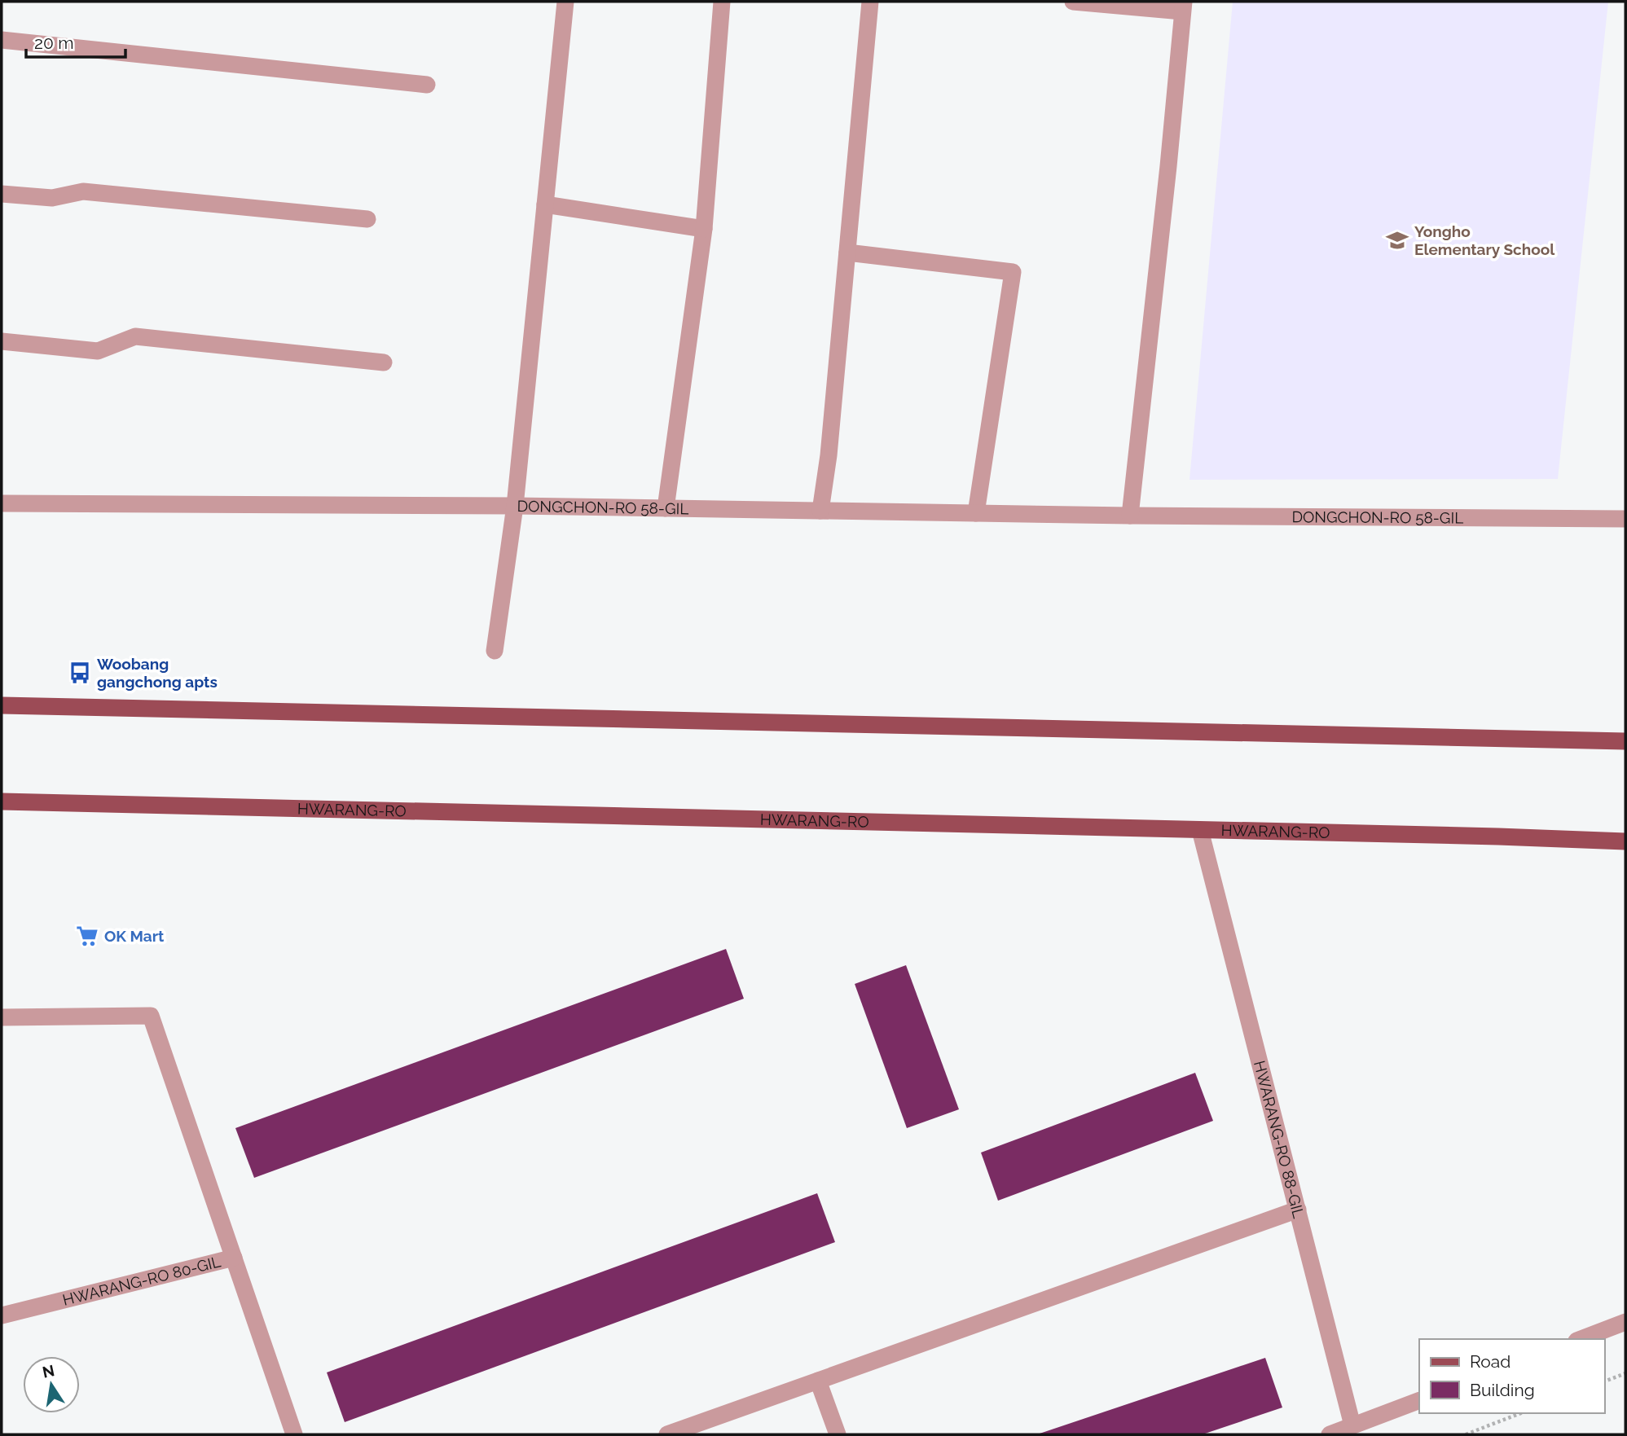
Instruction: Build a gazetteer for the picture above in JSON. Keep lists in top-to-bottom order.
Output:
{
  "streets": {
    "main road": ["HWARANG-RO"],
    "street": ["DONGCHON-RO 58-GIL", "HWARANG-RO 88-GIL", "HWARANG-RO 80-GIL"]
  },
  "crossings": [
    ["HWARANG-RO", "HWARANG-RO 88-GIL"]
  ],
  "places": {
    "school or university": ["Yongho Elementary School"],
    "bus stop": ["Woobang gangchong apts"],
    "supermarket": ["OK Mart"]
  },
  "legend": ["Road", "Building"],
  "scale_bar": "20 m",
  "north": "top"
}
